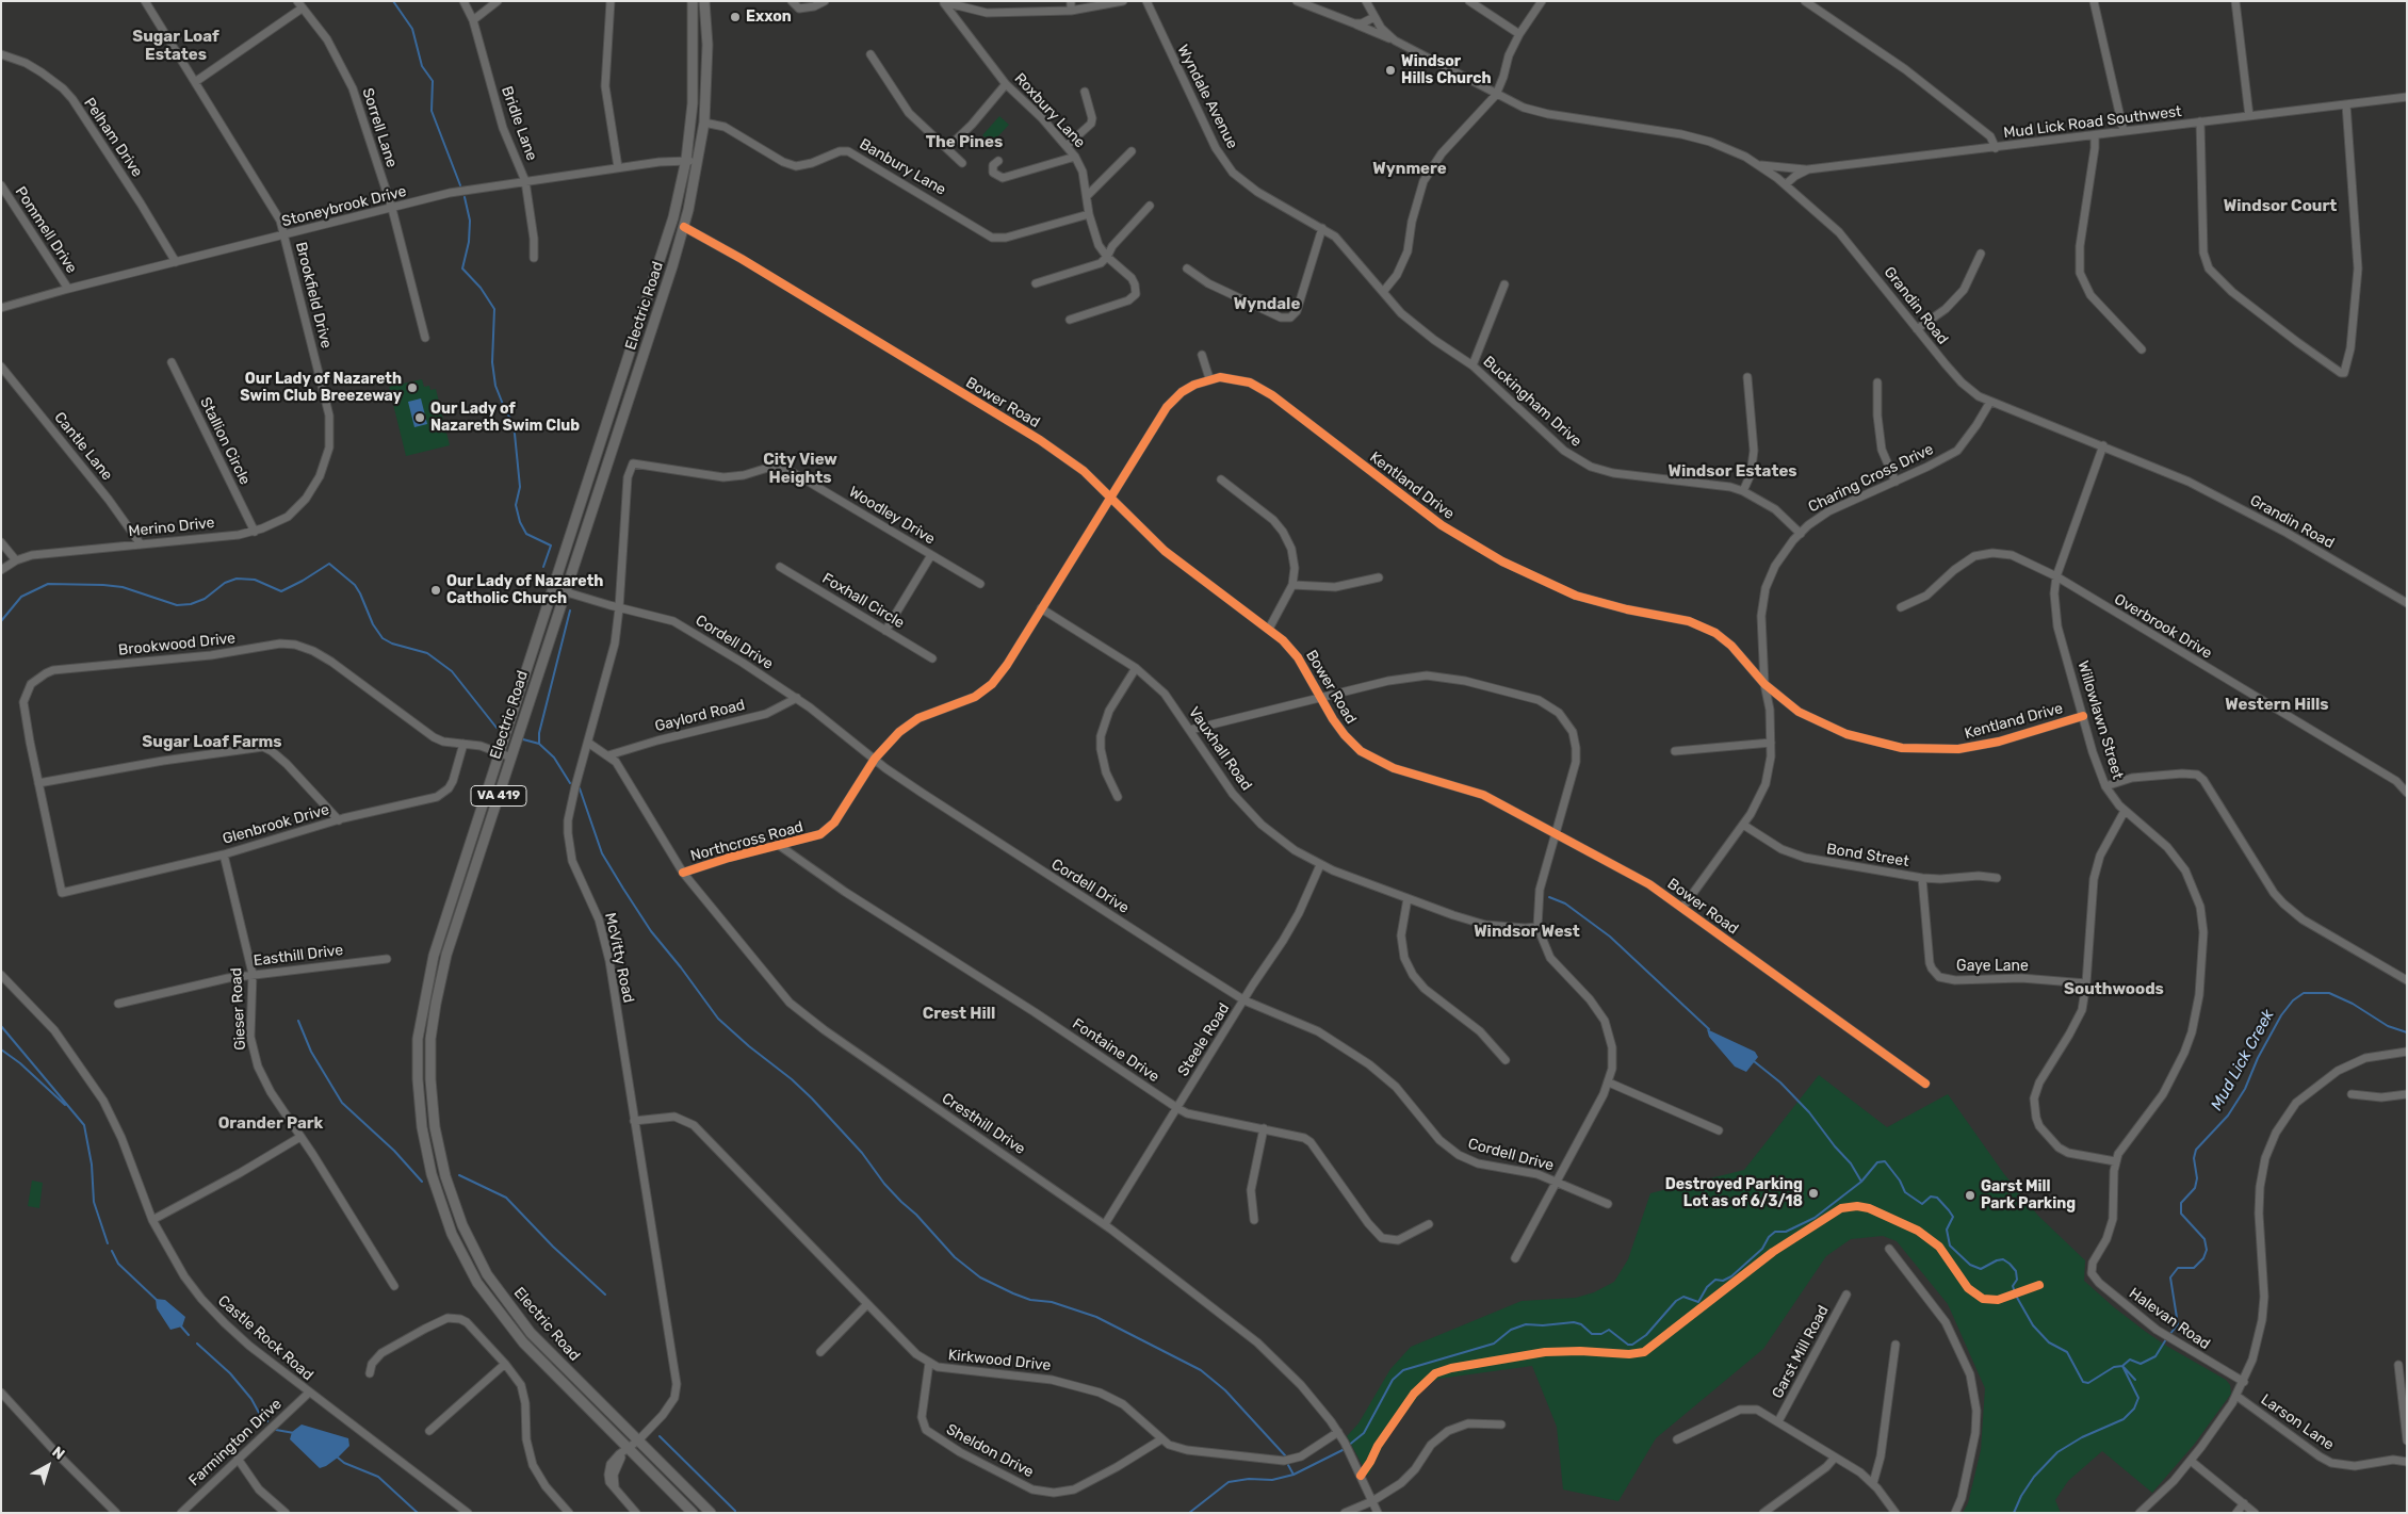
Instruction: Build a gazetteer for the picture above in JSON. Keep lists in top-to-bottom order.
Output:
{
  "streets": {
    "main road": ["Electric Road", "VA 419"],
    "street": [
      "Wyndale Avenue",
      "Roxbury Lane",
      "Mud Lick Road Southwest",
      "Bridle Lane",
      "Sorrell Lane",
      "Pelham Drive",
      "Banbury Lane",
      "Stoneybrook Drive",
      "Pommell Drive",
      "Brookfield Drive",
      "Grandin Road",
      "Buckingham Drive",
      "Bower Road",
      "Stallion Circle",
      "Cantle Lane",
      "Charing Cross Drive",
      "Kentland Drive",
      "Woodley Drive",
      "Merino Drive",
      "Foxhall Circle",
      "Overbrook Drive",
      "Cordell Drive",
      "Brookwood Drive",
      "Gaylord Road",
      "Willowlawn Street",
      "Vauxhall Road",
      "Glenbrook Drive",
      "Northcross Road",
      "Bond Street",
      "Easthill Drive",
      "McVitty Road",
      "Gaye Lane",
      "Gieser Road",
      "Steele Road",
      "Fontaine Drive",
      "Cresthill Drive",
      "Halevan Road",
      "Castle Rock Road",
      "Garst Mill Road",
      "Kirkwood Drive",
      "Larson Lane",
      "Farmington Drive",
      "Sheldon Drive"
    ]
  },
  "crossings": [
    ["Wyndale Avenue", "Buckingham Drive"],
    ["Roxbury Lane", "Banbury Lane"],
    ["Mud Lick Road Southwest", "Grandin Road"],
    ["Bridle Lane", "Stoneybrook Drive"],
    ["Sorrell Lane", "Stoneybrook Drive"],
    ["Pelham Drive", "Stoneybrook Drive"],
    ["Banbury Lane", "Electric Road"],
    ["Stoneybrook Drive", "Pommell Drive"],
    ["Stoneybrook Drive", "Brookfield Drive"],
    ["Stoneybrook Drive", "Electric Road"],
    ["Brookfield Drive", "Merino Drive"],
    ["Electric Road", "Bower Road"],
    ["Electric Road", "Cordell Drive"],
    ["Electric Road", "Brookwood Drive"],
    ["Electric Road", "McVitty Road"],
    ["Grandin Road", "Charing Cross Drive"],
    ["Grandin Road", "Willowlawn Street"],
    ["Buckingham Drive", "Charing Cross Drive"],
    ["Bower Road", "Charing Cross Drive"],
    ["Stallion Circle", "Merino Drive"],
    ["Cantle Lane", "Merino Drive"],
    ["Charing Cross Drive", "Kentland Drive"],
    ["Charing Cross Drive", "Bond Street"],
    ["Kentland Drive", "Willowlawn Street"],
    ["Woodley Drive", "McVitty Road"],
    ["Overbrook Drive", "Willowlawn Street"],
    ["Cordell Drive", "Gaylord Road"],
    ["Cordell Drive", "Northcross Road"],
    ["Cordell Drive", "McVitty Road"],
    ["Cordell Drive", "Steele Road"],
    ["Brookwood Drive", "Glenbrook Drive"],
    ["Gaylord Road", "Cresthill Drive"],
    ["Willowlawn Street", "Halevan Road"],
    ["Vauxhall Road", "Steele Road"],
    ["Glenbrook Drive", "Gieser Road"],
    ["Northcross Road", "Fontaine Drive"],
    ["Northcross Road", "Cresthill Drive"],
    ["Bond Street", "Gaye Lane"],
    ["Easthill Drive", "Gieser Road"],
    ["McVitty Road", "Cresthill Drive"],
    ["McVitty Road", "Kirkwood Drive"],
    ["Steele Road", "Fontaine Drive"],
    ["Steele Road", "Cresthill Drive"],
    ["Cresthill Drive", "Kirkwood Drive"],
    ["Castle Rock Road", "Farmington Drive"],
    ["Kirkwood Drive", "Sheldon Drive"]
  ],
  "districts": [
    "Sugar Loaf Estates",
    "The Pines",
    "Wynmere",
    "Windsor Court",
    "Wyndale",
    "City View Heights",
    "Windsor Estates",
    "Western Hills",
    "Sugar Loaf Farms",
    "Windsor West",
    "Southwoods",
    "Crest Hill",
    "Orander Park"
  ],
  "water": ["Mud Lick Creek"],
  "places": [
    "Exxon",
    "Windsor Hills Church",
    "Our Lady of Nazareth Swim Club Breezeway",
    "Our Lady of Nazareth Swim Club",
    "Our Lady of Nazareth Catholic Church",
    "Destroyed Parking Lot as of 6/3/18",
    "Garst Mill Park Parking"
  ],
  "north": "top right"
}
